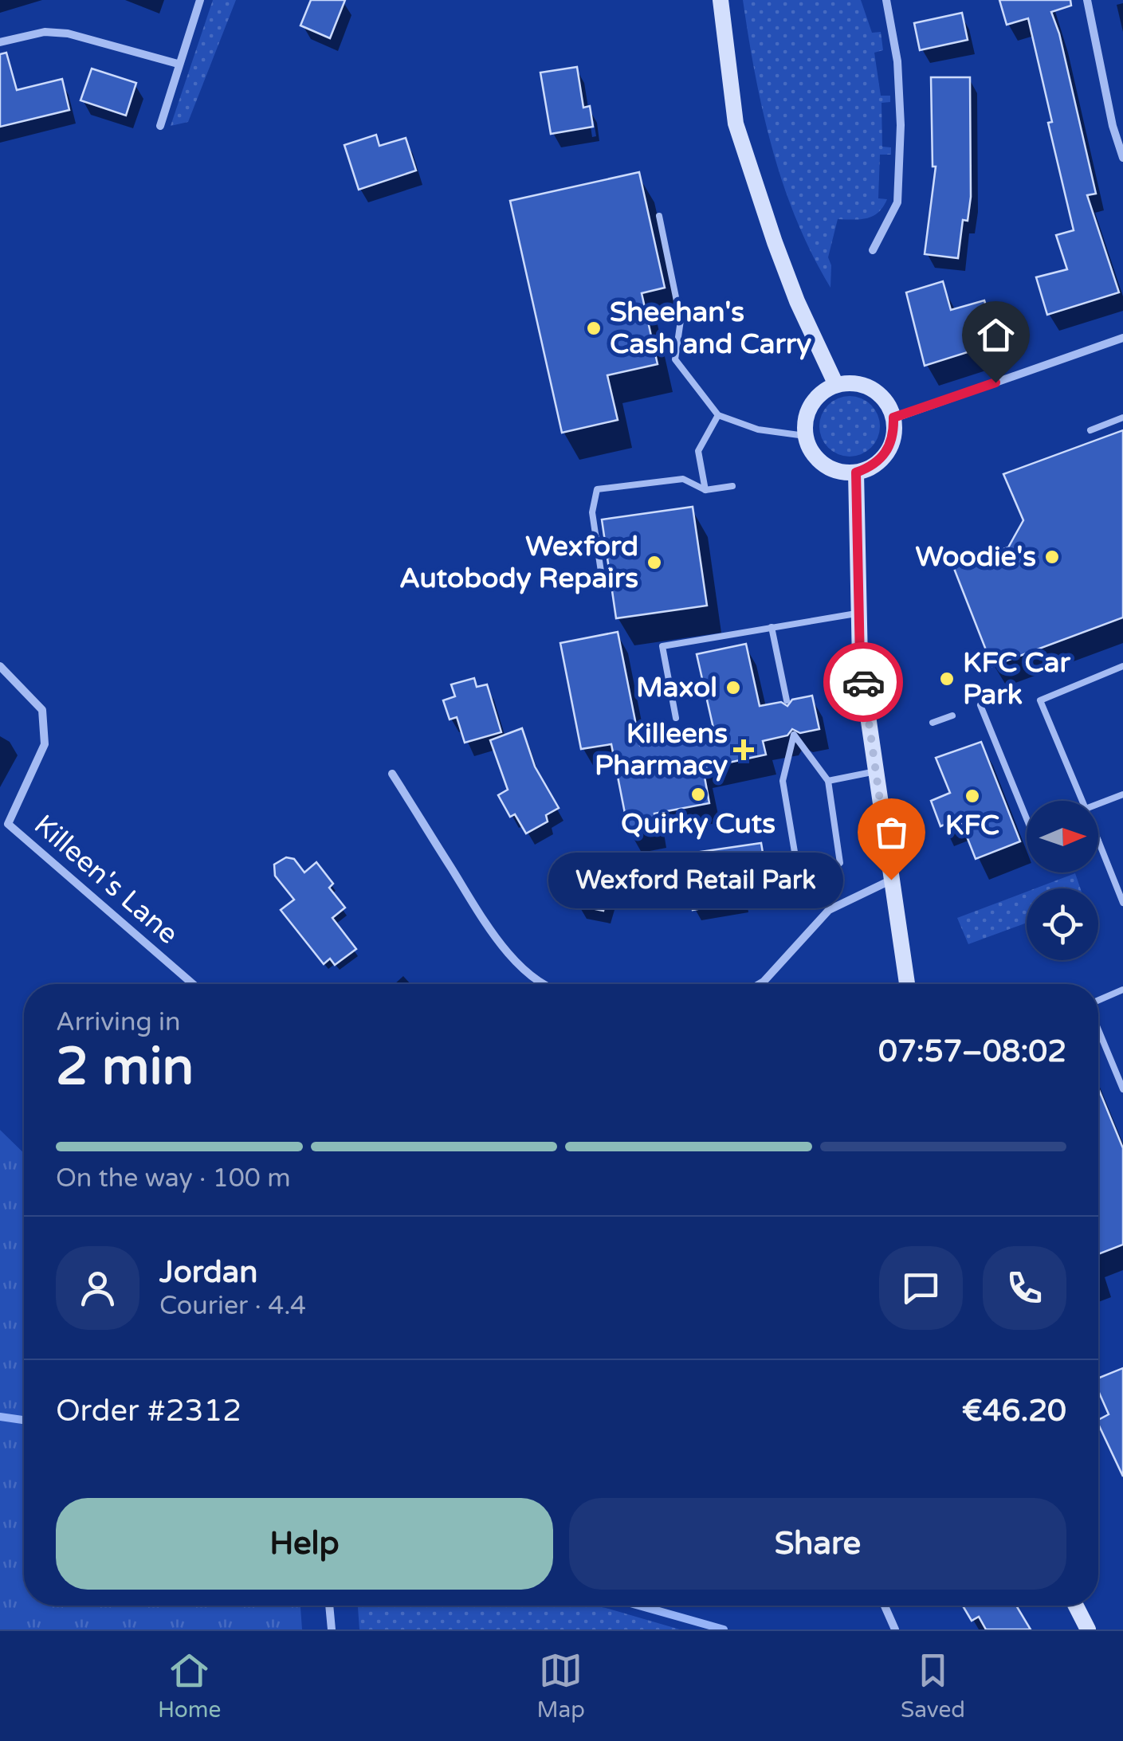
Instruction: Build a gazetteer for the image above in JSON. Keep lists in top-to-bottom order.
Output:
{
  "streets": {
    "street": ["Killeen's Lane"]
  },
  "places": {
    "other": [
      "Sheehan's Cash and Carry",
      "Woodie's",
      "Wexford Autobody Repairs",
      "KFC Car Park",
      "Maxol",
      "Quirky Cuts",
      "KFC",
      "Wexford Retail Park"
    ],
    "health": ["Killeens Pharmacy"]
  },
  "north": "right",
  "page": {
    "bubble": "Wexford Retail Park",
    "heading": ["2 min", "Arriving in", "07:57–08:02"],
    "panel": [
      "Jordan",
      "Courier · 4.4",
      "Order #2312",
      "€46.20"
    ],
    "bar": "On the way · 100 m",
    "buttons": ["Help", "Share"],
    "tabs": ["Home", "Map", "Saved"]
  }
}
